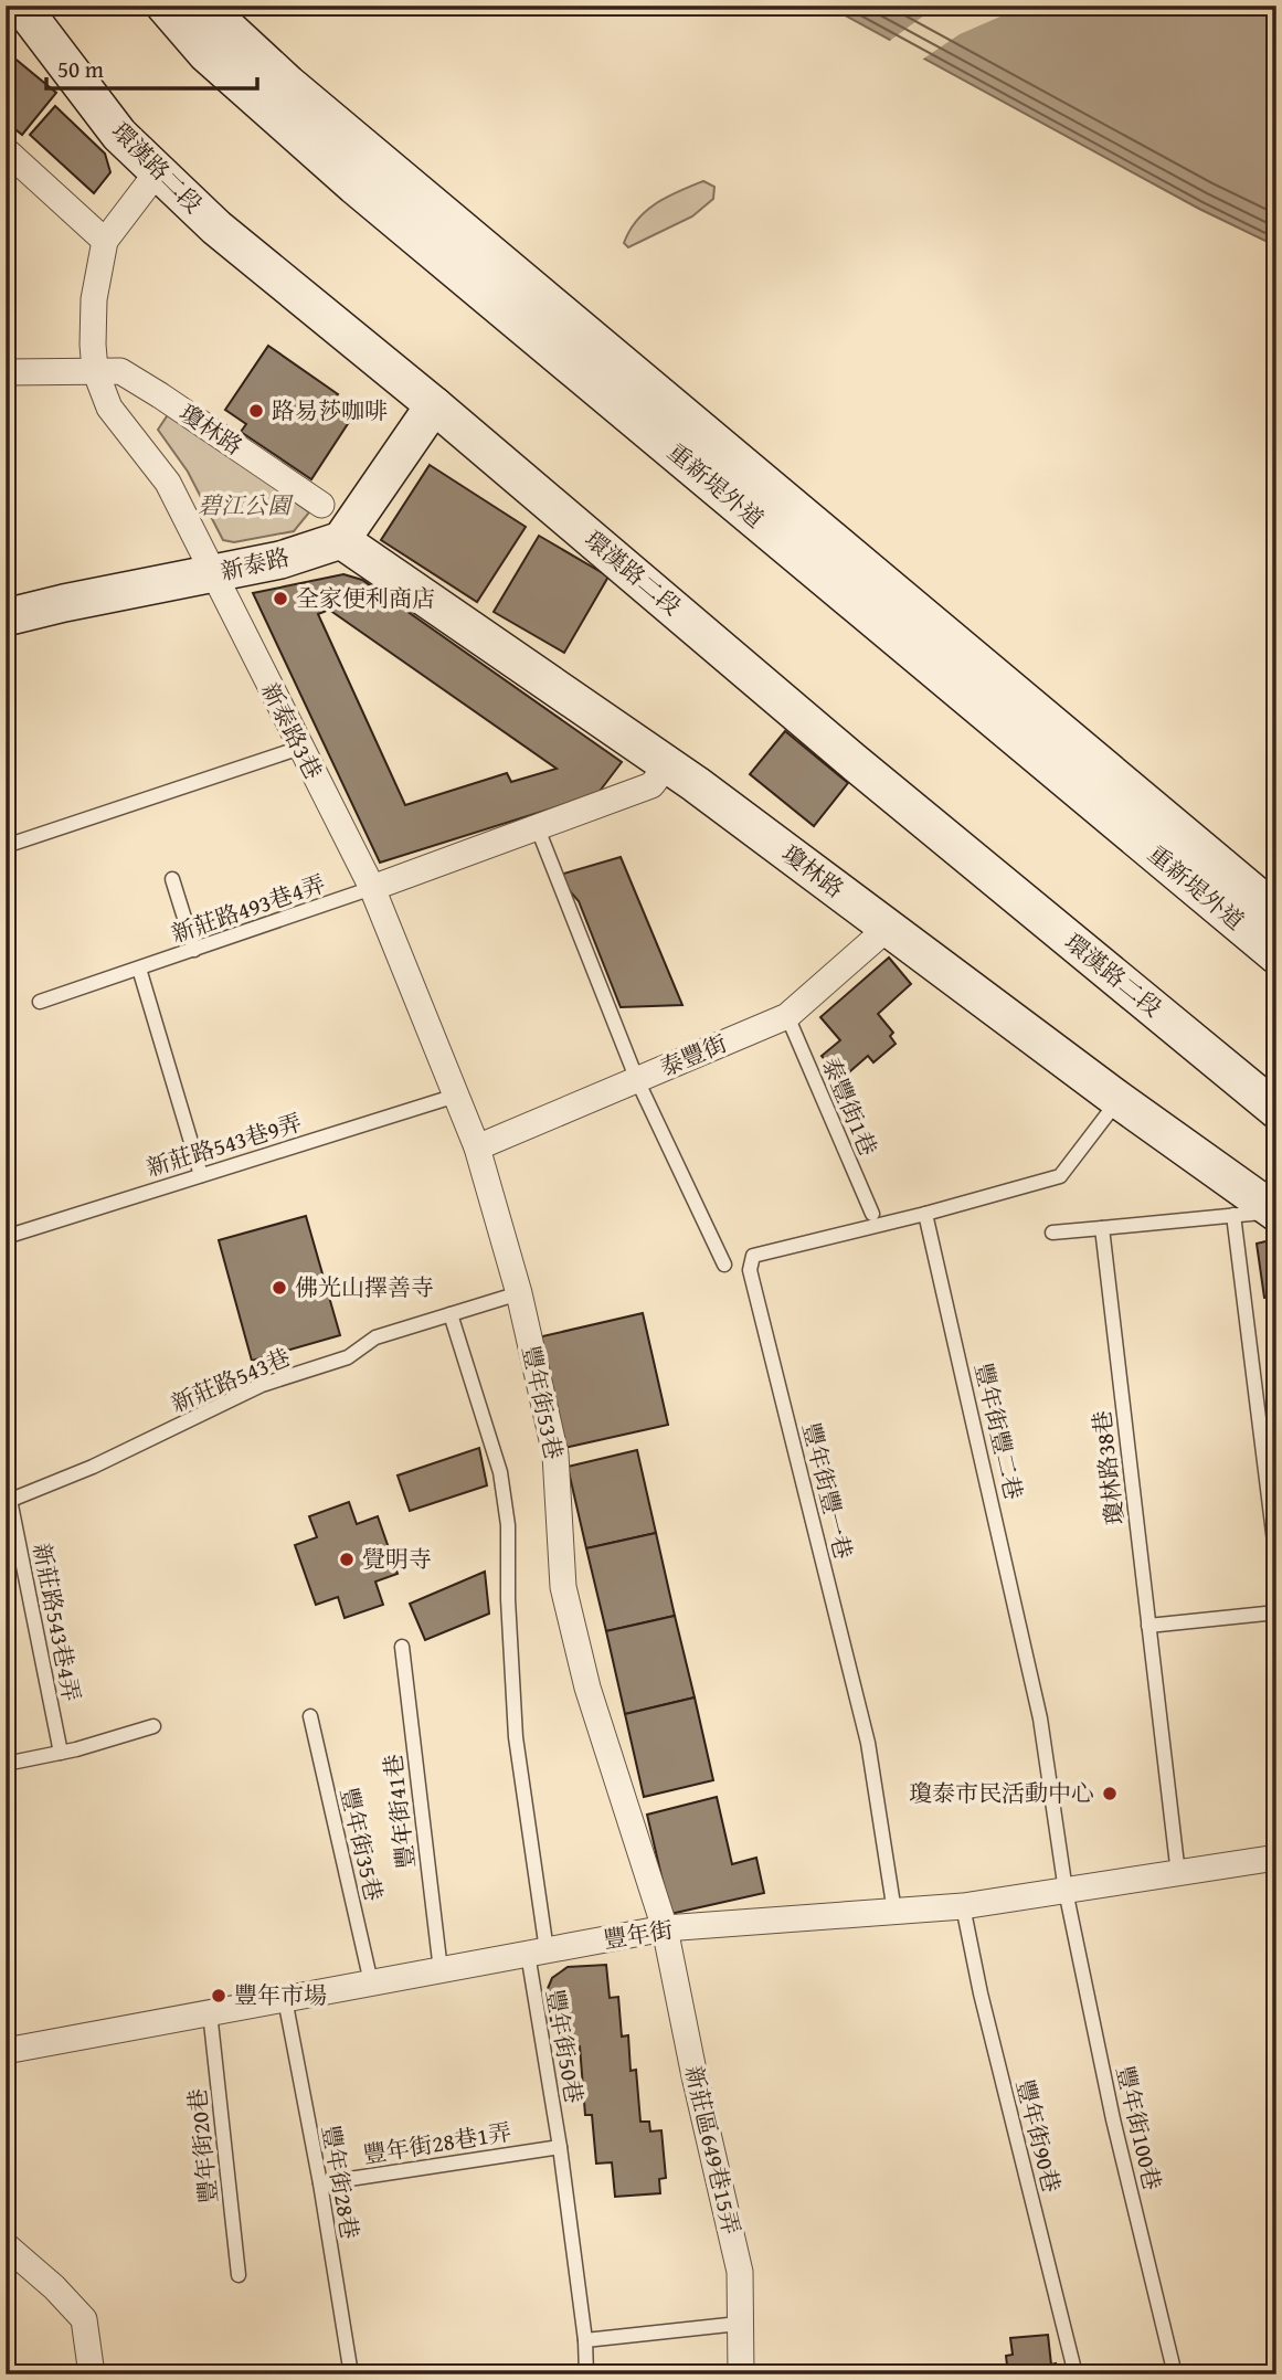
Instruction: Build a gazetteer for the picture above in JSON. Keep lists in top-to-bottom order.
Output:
{
  "streets": {
    "street": [
      "環漢路二段",
      "瓊林路",
      "重新堤外道",
      "新泰路",
      "新泰路3巷",
      "泰豐街",
      "豐年街53巷",
      "豐年街",
      "新莊區649巷15弄"
    ],
    "lane": [
      "新莊路493巷4弄",
      "泰豐街1巷",
      "新莊路543巷9弄",
      "新莊路543巷",
      "豐年街豐二巷",
      "瓊林路38巷",
      "豐年街豐一巷",
      "新莊路543巷4弄",
      "豐年街41巷",
      "豐年街35巷",
      "豐年街50巷",
      "豐年街100巷",
      "豐年街90巷",
      "豐年街28巷1弄",
      "豐年街20巷",
      "豐年街28巷"
    ]
  },
  "crossings": [
    ["瓊林路", "新泰路"],
    ["瓊林路", "新泰路3巷"],
    ["瓊林路", "泰豐街"],
    ["新泰路", "新泰路3巷"],
    ["新泰路3巷", "新莊路493巷4弄"],
    ["新泰路3巷", "豐年街53巷"],
    ["新莊路493巷4弄", "豐年街53巷"],
    ["泰豐街", "泰豐街1巷"],
    ["泰豐街", "豐年街53巷"],
    ["新莊路543巷9弄", "豐年街53巷"],
    ["新莊路543巷", "豐年街53巷"],
    ["新莊路543巷", "新莊路543巷4弄"],
    ["豐年街53巷", "豐年街"],
    ["豐年街53巷", "新莊區649巷15弄"],
    ["豐年街豐二巷", "豐年街豐一巷"],
    ["豐年街豐二巷", "豐年街"],
    ["豐年街豐二巷", "豐年街100巷"],
    ["瓊林路38巷", "豐年街"],
    ["豐年街豐一巷", "豐年街"],
    ["豐年街41巷", "豐年街"],
    ["豐年街35巷", "豐年街"],
    ["豐年街", "豐年街50巷"],
    ["豐年街", "豐年街100巷"],
    ["豐年街", "豐年街90巷"],
    ["豐年街", "豐年街20巷"],
    ["豐年街", "新莊區649巷15弄"],
    ["豐年街", "豐年街28巷"],
    ["豐年街50巷", "豐年街28巷1弄"],
    ["豐年街28巷1弄", "豐年街28巷"]
  ],
  "parks": ["碧江公園"],
  "places": [
    "路易莎咖啡",
    "全家便利商店",
    "佛光山擇善寺",
    "覺明寺",
    "瓊泰市民活動中心",
    "豐年市場"
  ],
  "scale_bar": "50 m"
}
